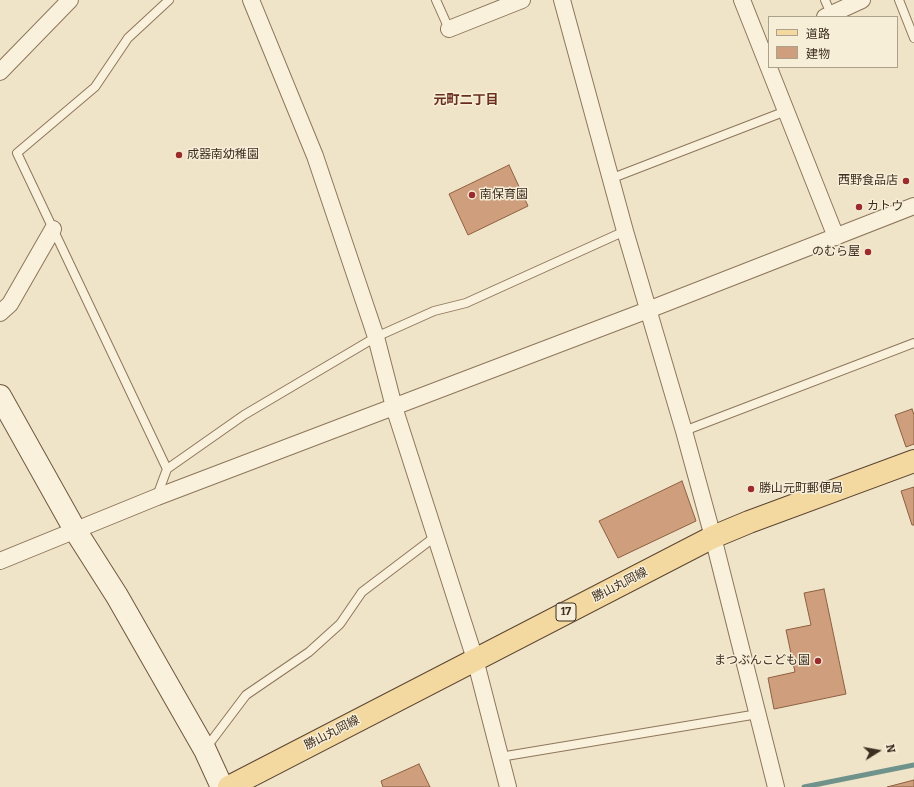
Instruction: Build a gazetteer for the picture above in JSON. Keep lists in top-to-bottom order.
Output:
{
  "streets": {
    "main road": ["勝山丸岡線", "17"]
  },
  "districts": ["元町二丁目"],
  "places": [
    "成器南幼稚園",
    "西野食品店",
    "南保育園",
    "カトウ",
    "のむら屋",
    "勝山元町郵便局",
    "まつぶんこども園"
  ],
  "legend": ["道路", "建物"],
  "north": "right"
}
